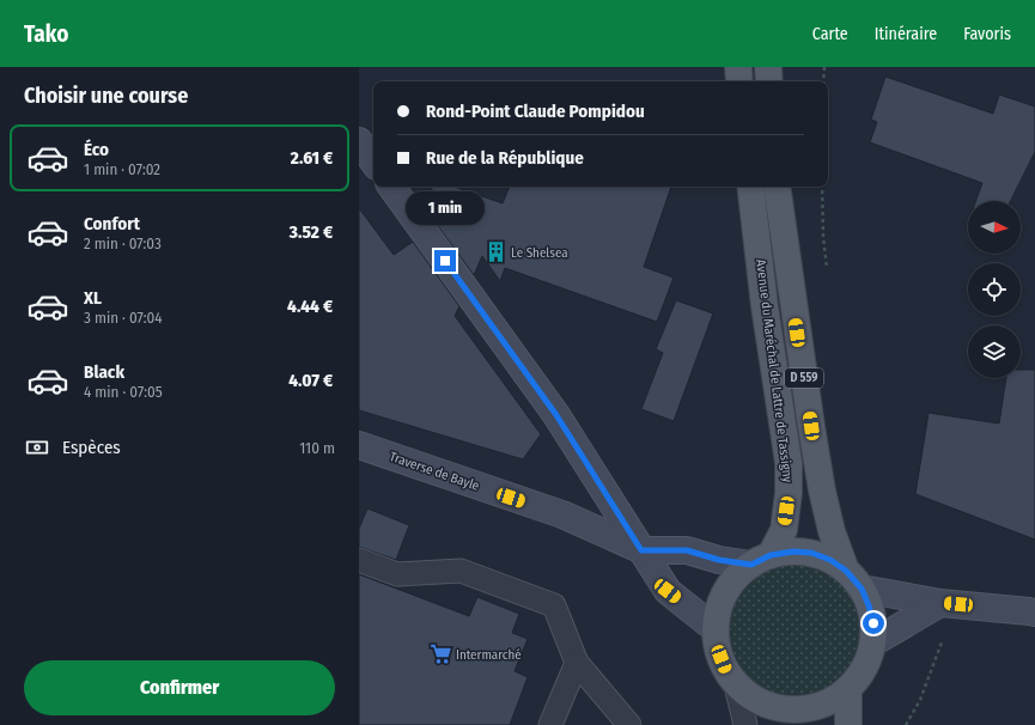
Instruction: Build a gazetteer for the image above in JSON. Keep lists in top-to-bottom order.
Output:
{
  "streets": {
    "main road": ["Avenue du Maréchal de Lattre de Tassigny", "D 559", "Traverse de Bayle"]
  },
  "crossings": [
    ["Avenue du Maréchal de Lattre de Tassigny", "Traverse de Bayle"]
  ],
  "places": {
    "building": ["Le Shelsea"],
    "supermarket": ["Intermarché"]
  },
  "north": "right",
  "page": {
    "header": "Tako",
    "nav": ["Carte", "Itinéraire", "Favoris"],
    "heading": "Choisir une course",
    "banner": ["Rond-Point Claude Pompidou", "Rue de la République"],
    "list": [
      {
        "name": "Éco",
        "note": "1 min · 07:02",
        "value": "2.61 €"
      },
      {
        "name": "Confort",
        "note": "2 min · 07:03",
        "value": "3.52 €"
      },
      {
        "name": "XL",
        "note": "3 min · 07:04",
        "value": "4.44 €"
      },
      {
        "name": "Black",
        "note": "4 min · 07:05",
        "value": "4.07 €"
      }
    ],
    "bubble": "1 min",
    "pay": ["Espèces", "110 m"],
    "buttons": "Confirmer"
  }
}
